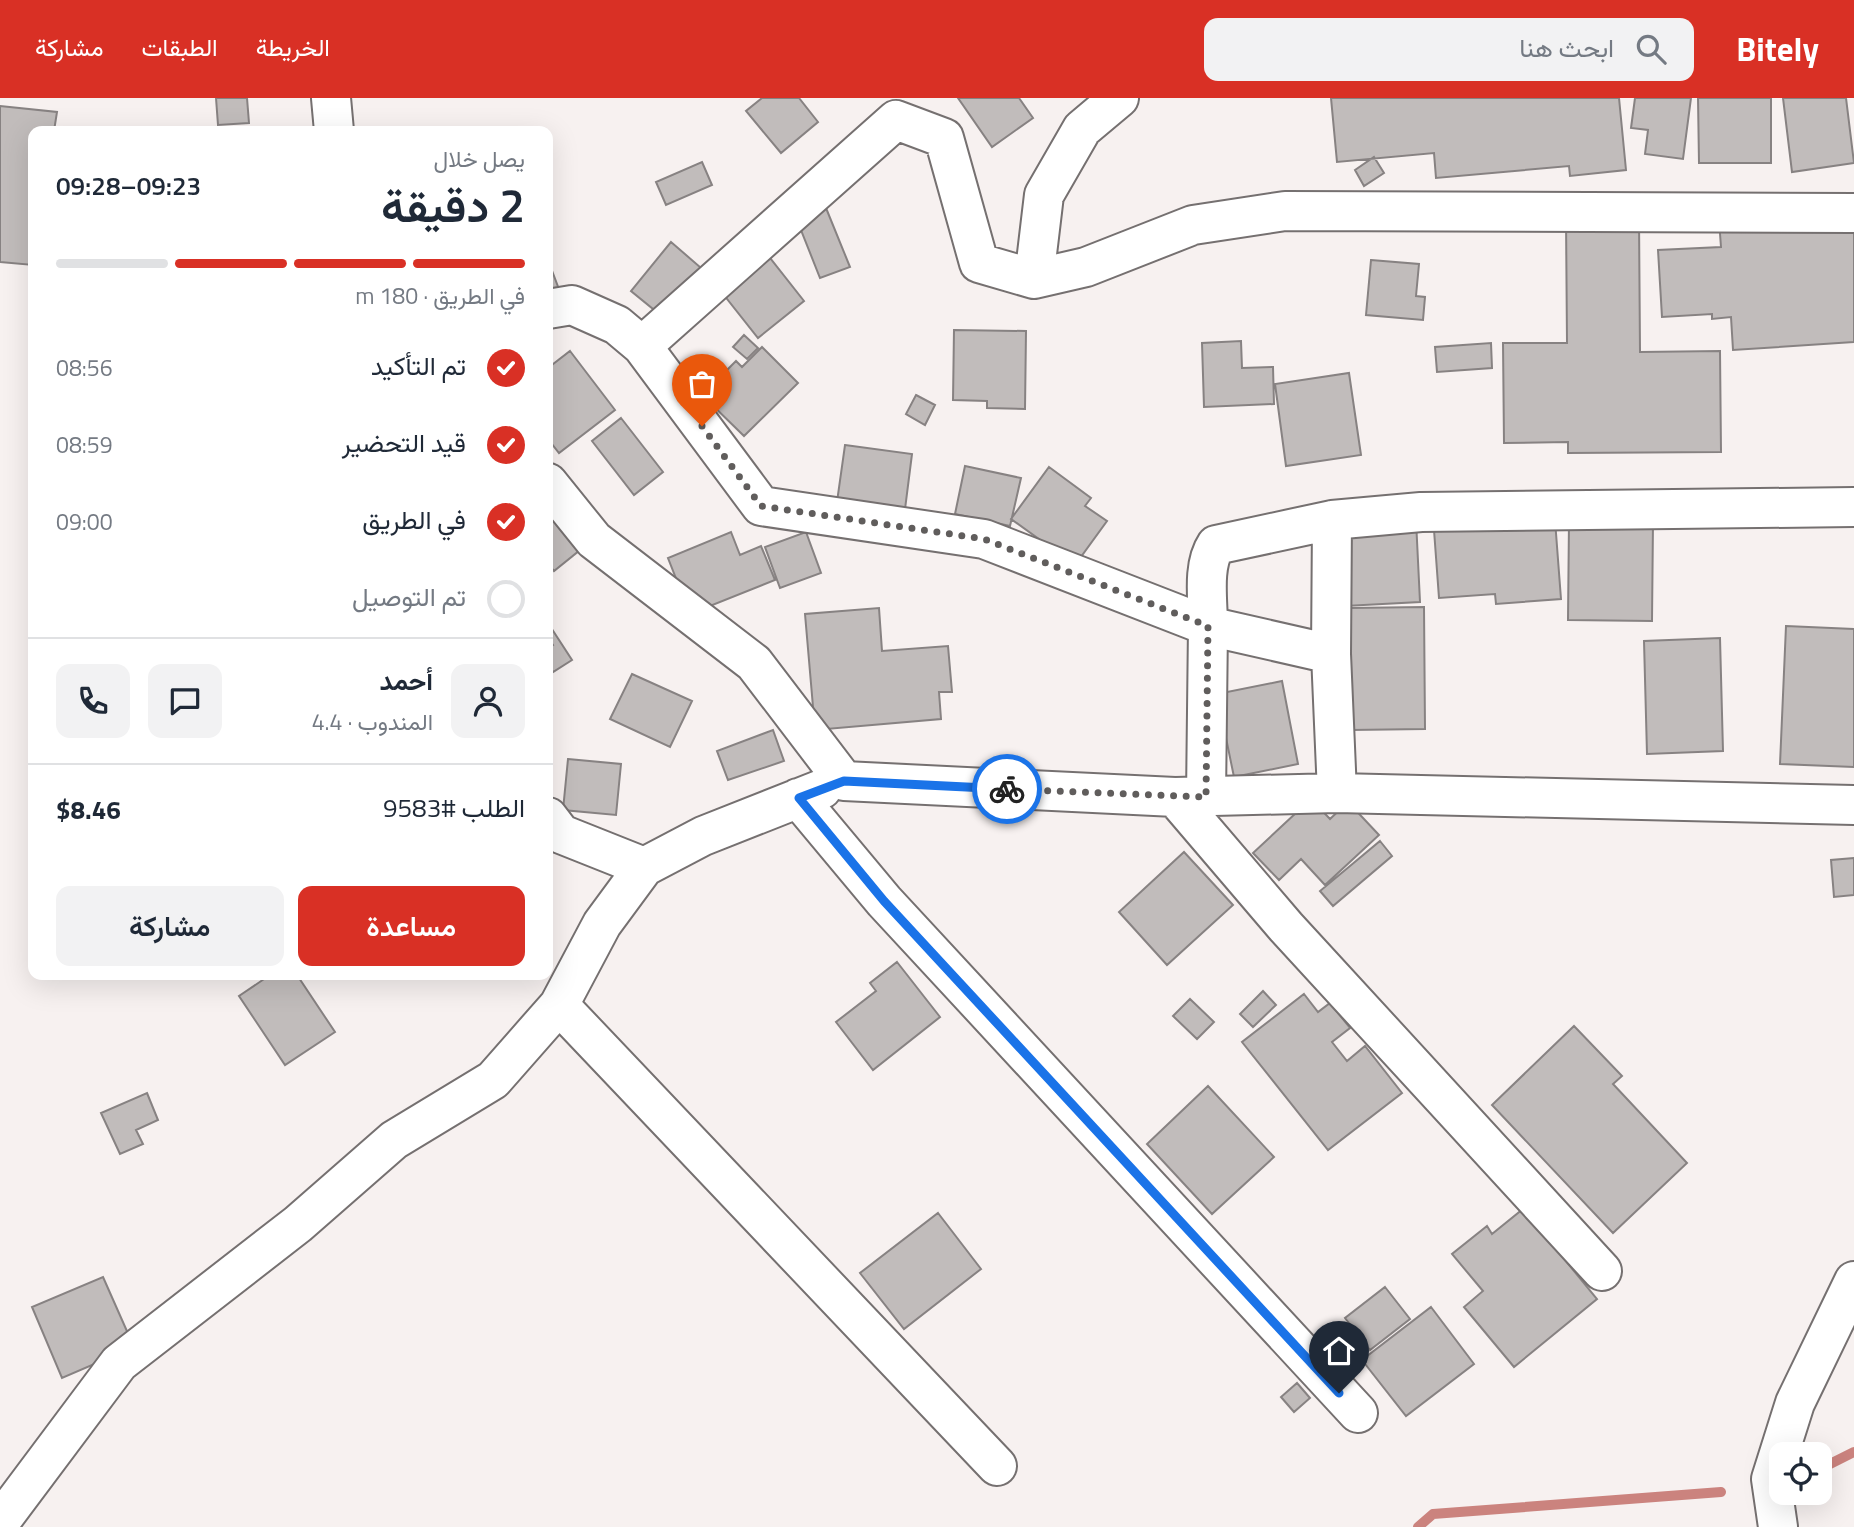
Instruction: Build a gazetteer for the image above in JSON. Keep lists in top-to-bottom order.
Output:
{
  "page": {
    "header": "Bitely",
    "search": "ابحث هنا",
    "nav": ["الخريطة", "الطبقات", "مشاركة"],
    "heading": ["2 دقيقة", "يصل خلال", "09:23–09:28"],
    "panel": [
      "أحمد",
      "المندوب · 4.4",
      "الطلب #9583",
      "$8.46"
    ],
    "bar": "في الطريق · 180 m",
    "list": [
      ["تم التأكيد", "08:56"],
      ["قيد التحضير", "08:59"],
      ["في الطريق", "09:00"],
      "تم التوصيل"
    ],
    "buttons": ["مساعدة", "مشاركة"]
  }
}
